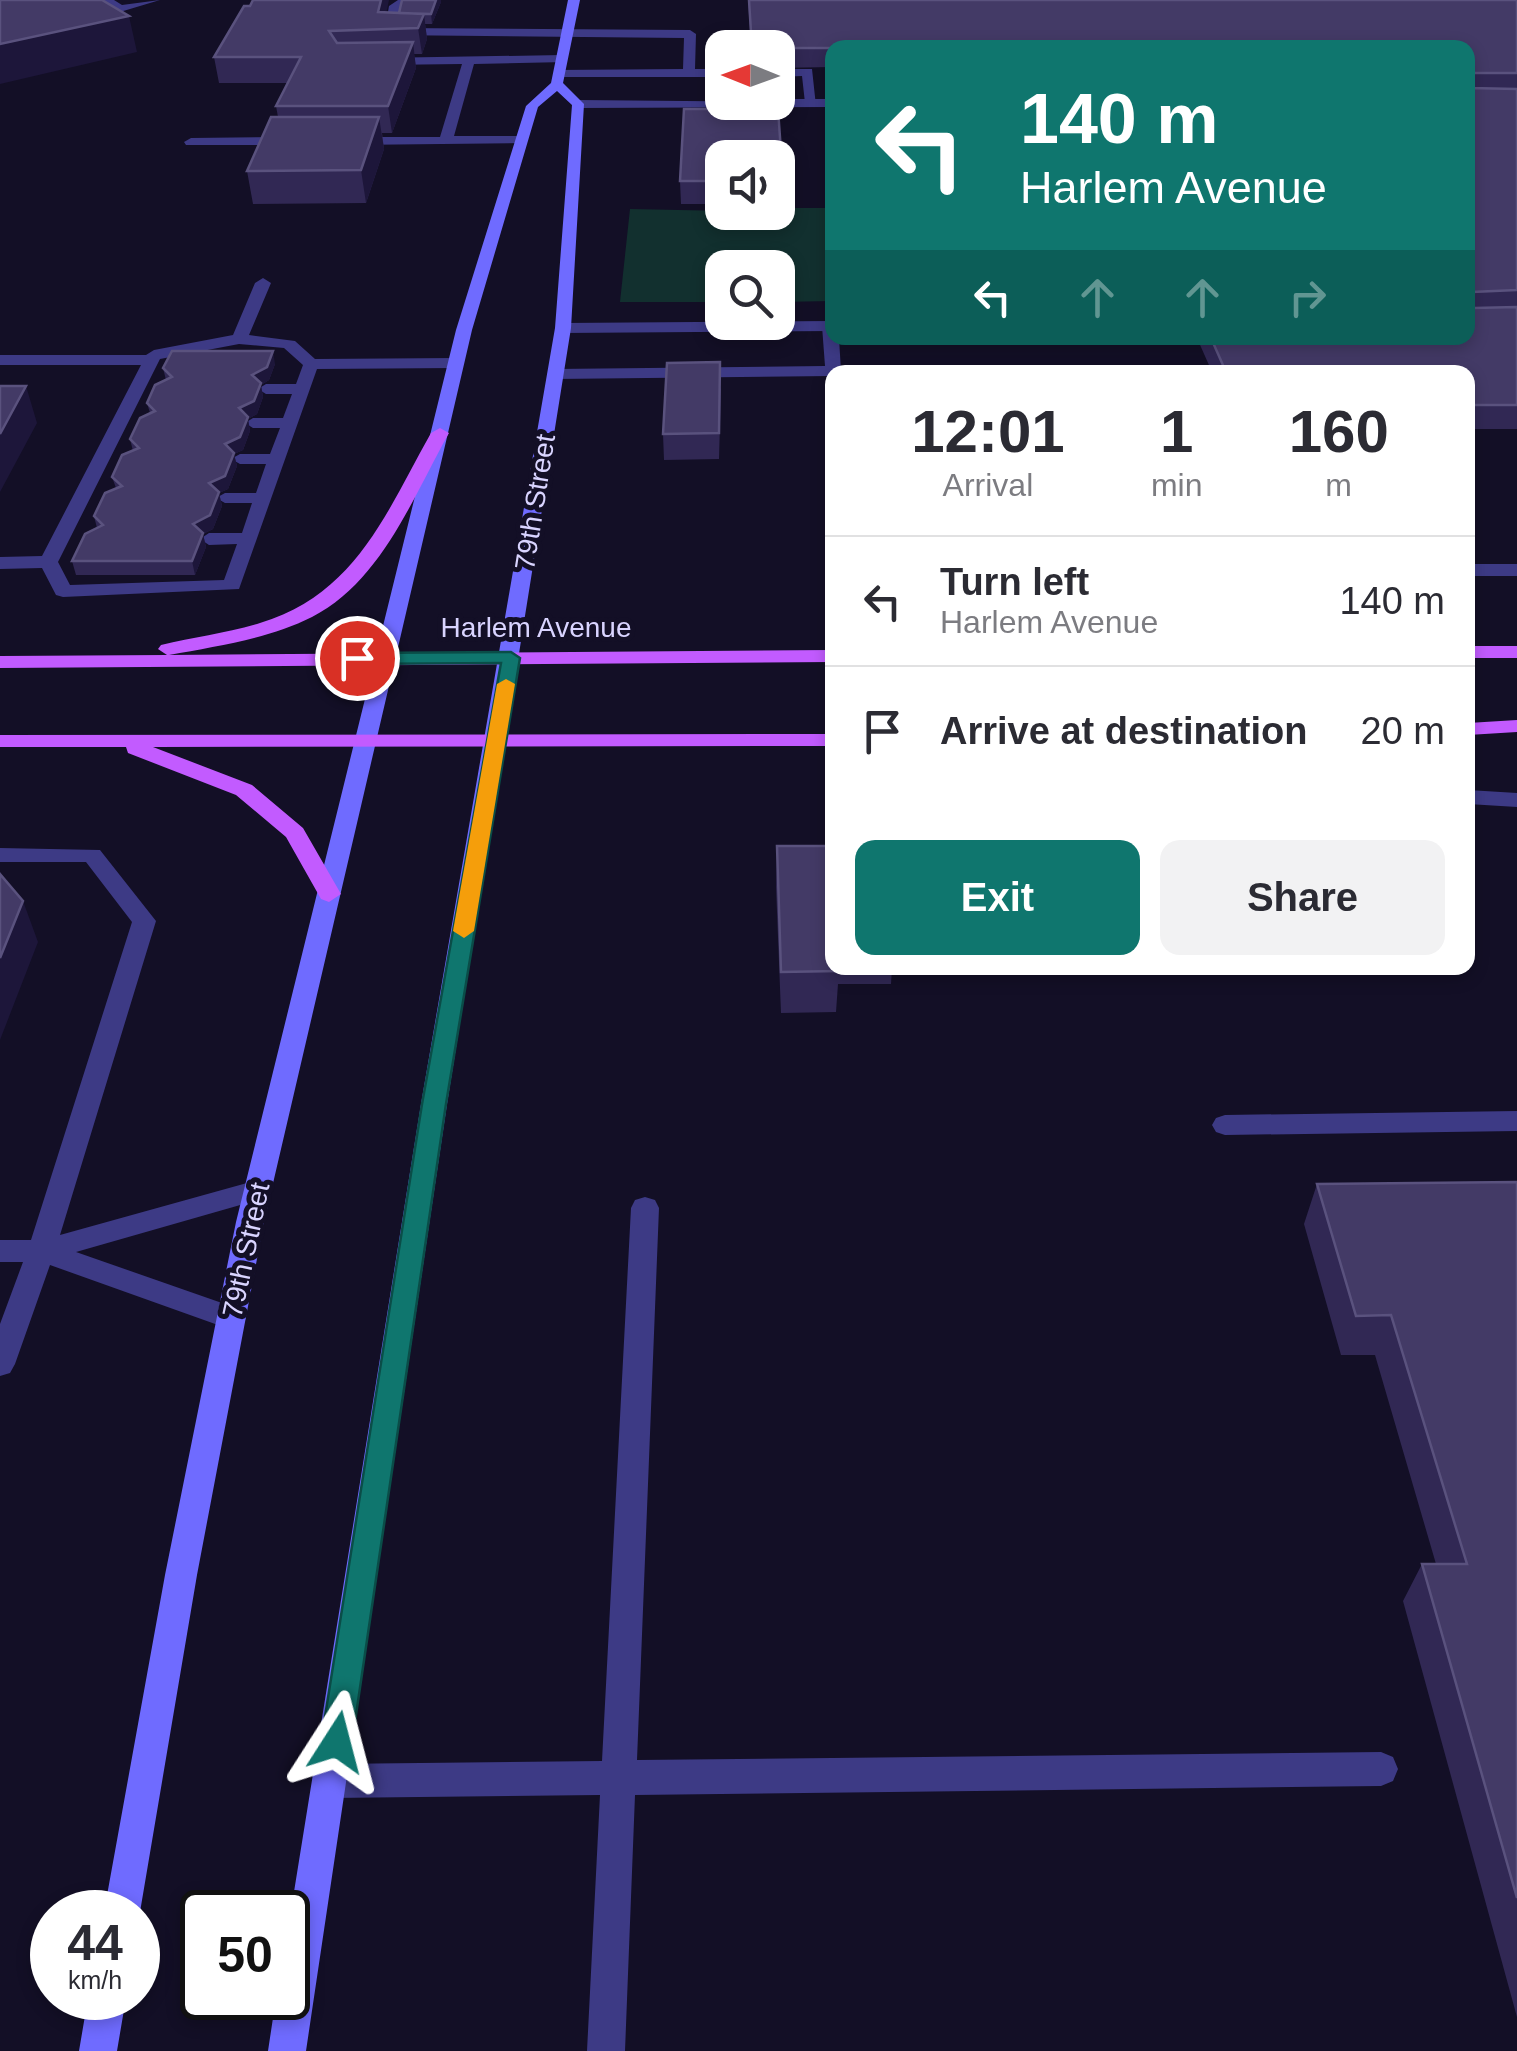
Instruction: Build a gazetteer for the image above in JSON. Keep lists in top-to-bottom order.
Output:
{
  "streets": {
    "main road": ["79th Street", "Harlem Avenue"]
  },
  "crossings": [
    ["79th Street", "Harlem Avenue"]
  ],
  "north": "left",
  "page": {
    "turn": ["140 m", "Harlem Avenue"],
    "eta": [
      "12:01",
      "Arrival",
      "1",
      "min",
      "160",
      "m"
    ],
    "list": [
      {
        "name": "Turn left",
        "note": "Harlem Avenue",
        "value": "140 m"
      },
      {
        "name": "Arrive at destination",
        "value": "20 m"
      }
    ],
    "buttons": ["Exit", "Share"],
    "speed": "44 km/h",
    "limit": "50"
  }
}
